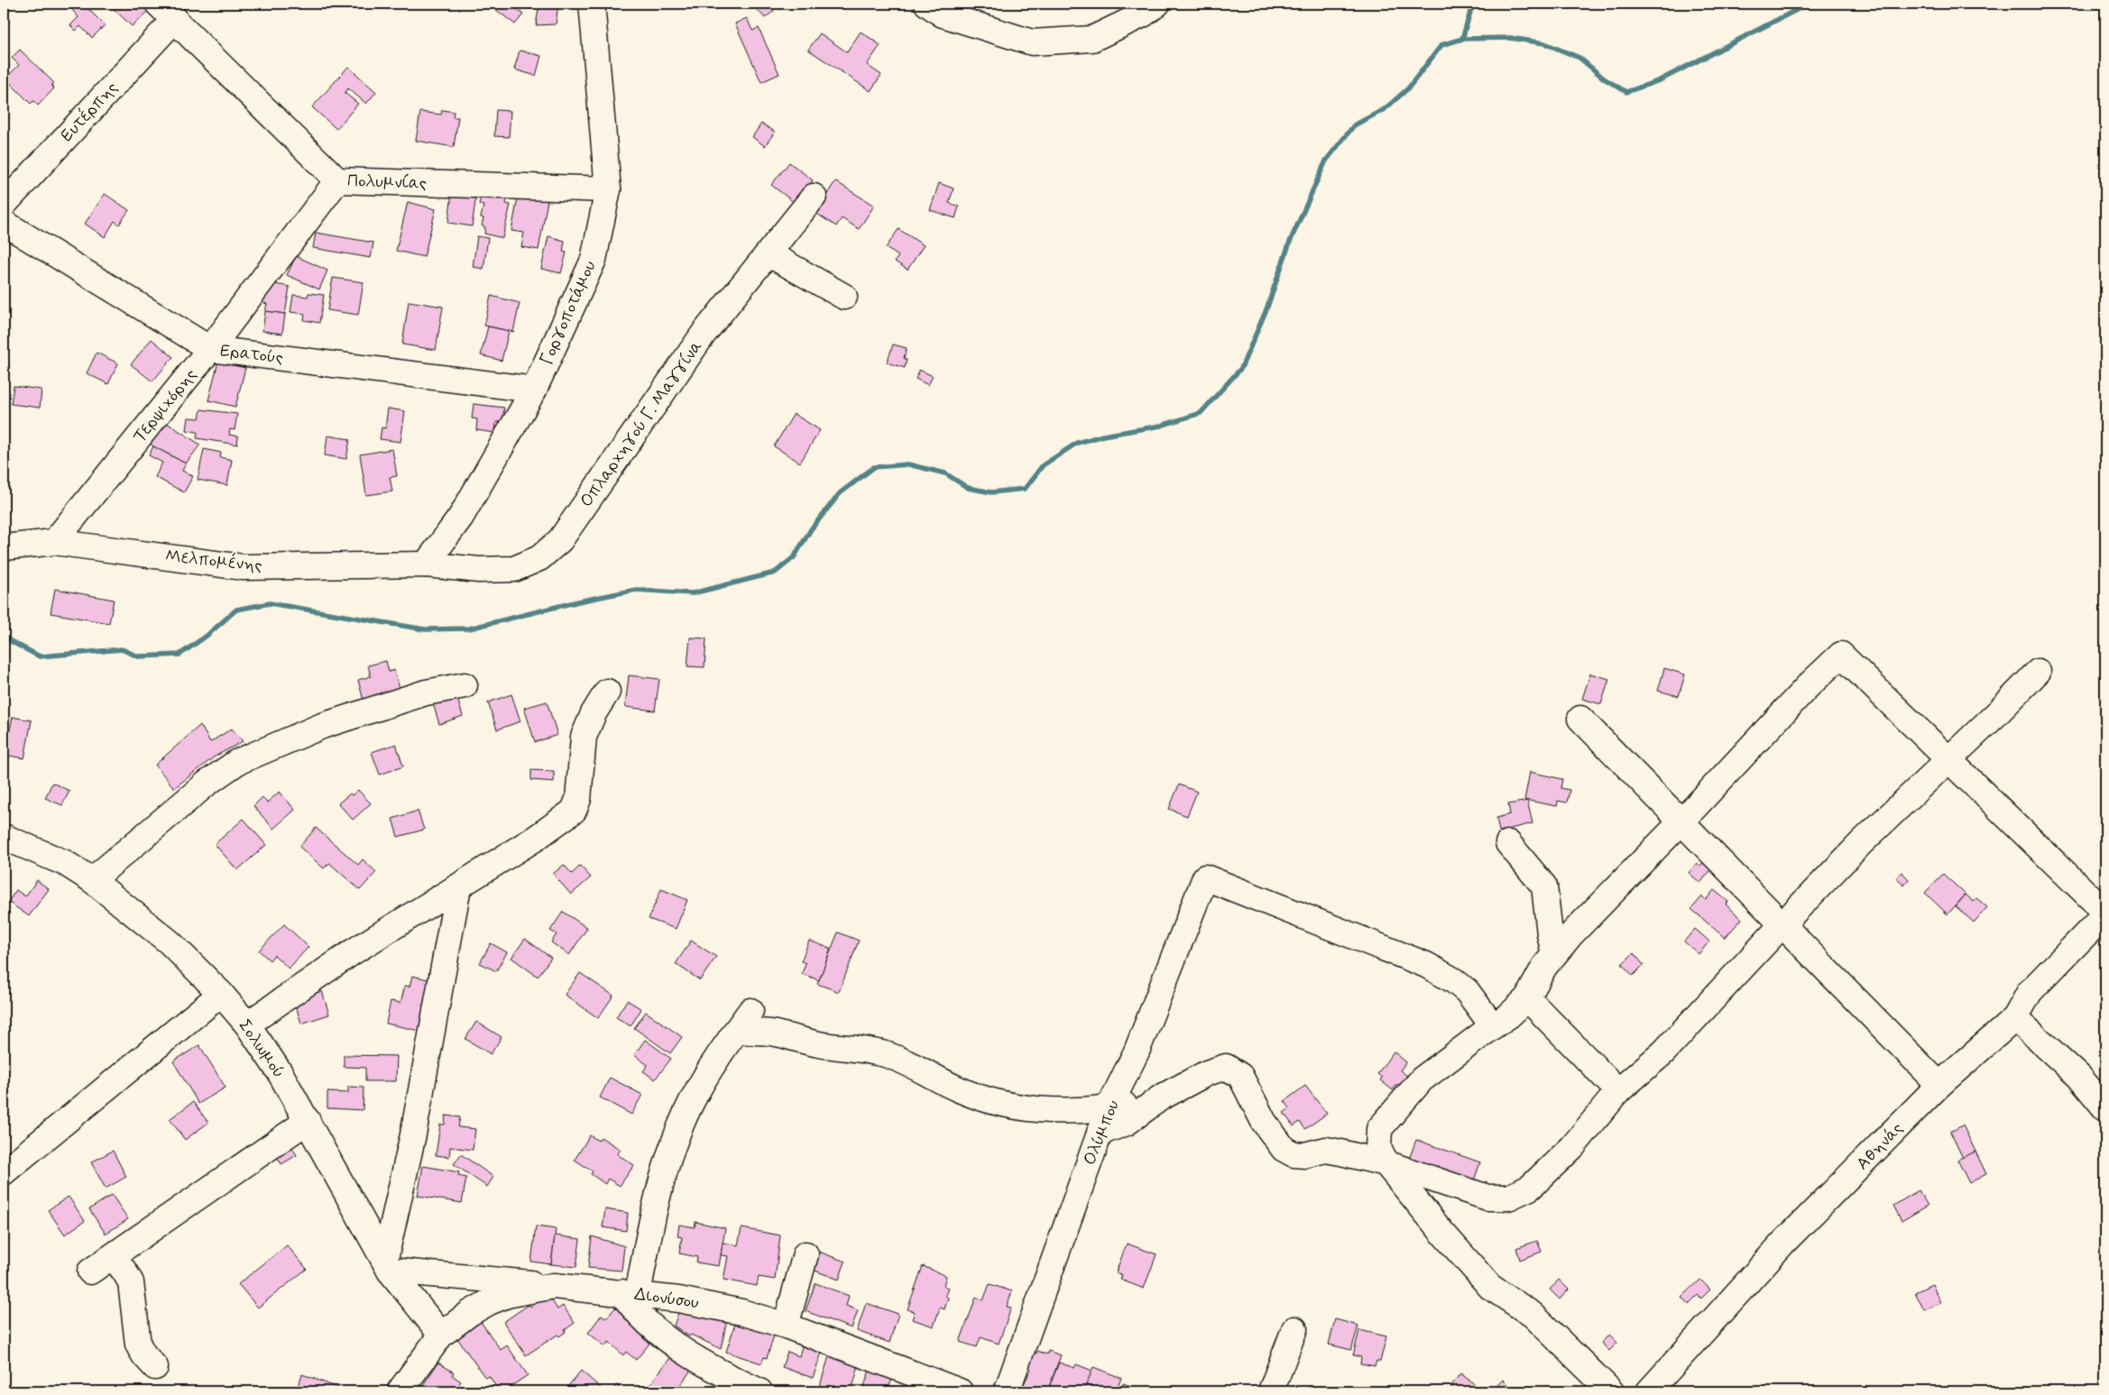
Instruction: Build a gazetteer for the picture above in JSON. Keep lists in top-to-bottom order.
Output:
{
  "streets": {
    "street": [
      "Ευτέρπης",
      "Πολυμνίας",
      "Γοργοποτάμου",
      "Ερατούς",
      "Τερψιχόρης",
      "Οπλαρχηγού Γ. Μαγγίνα",
      "Μελπομένης",
      "Σολωμού",
      "Ολύμπου",
      "Αθηνάς",
      "Διονύσου"
    ]
  },
  "crossings": [
    ["Ευτέρπης", "Πολυμνίας"],
    ["Πολυμνίας", "Γοργοποτάμου"],
    ["Πολυμνίας", "Τερψιχόρης"],
    ["Γοργοποτάμου", "Ερατούς"],
    ["Γοργοποτάμου", "Οπλαρχηγού Γ. Μαγγίνα"],
    ["Γοργοποτάμου", "Μελπομένης"],
    ["Ερατούς", "Τερψιχόρης"],
    ["Τερψιχόρης", "Μελπομένης"],
    ["Οπλαρχηγού Γ. Μαγγίνα", "Μελπομένης"],
    ["Σολωμού", "Διονύσου"]
  ]
}
